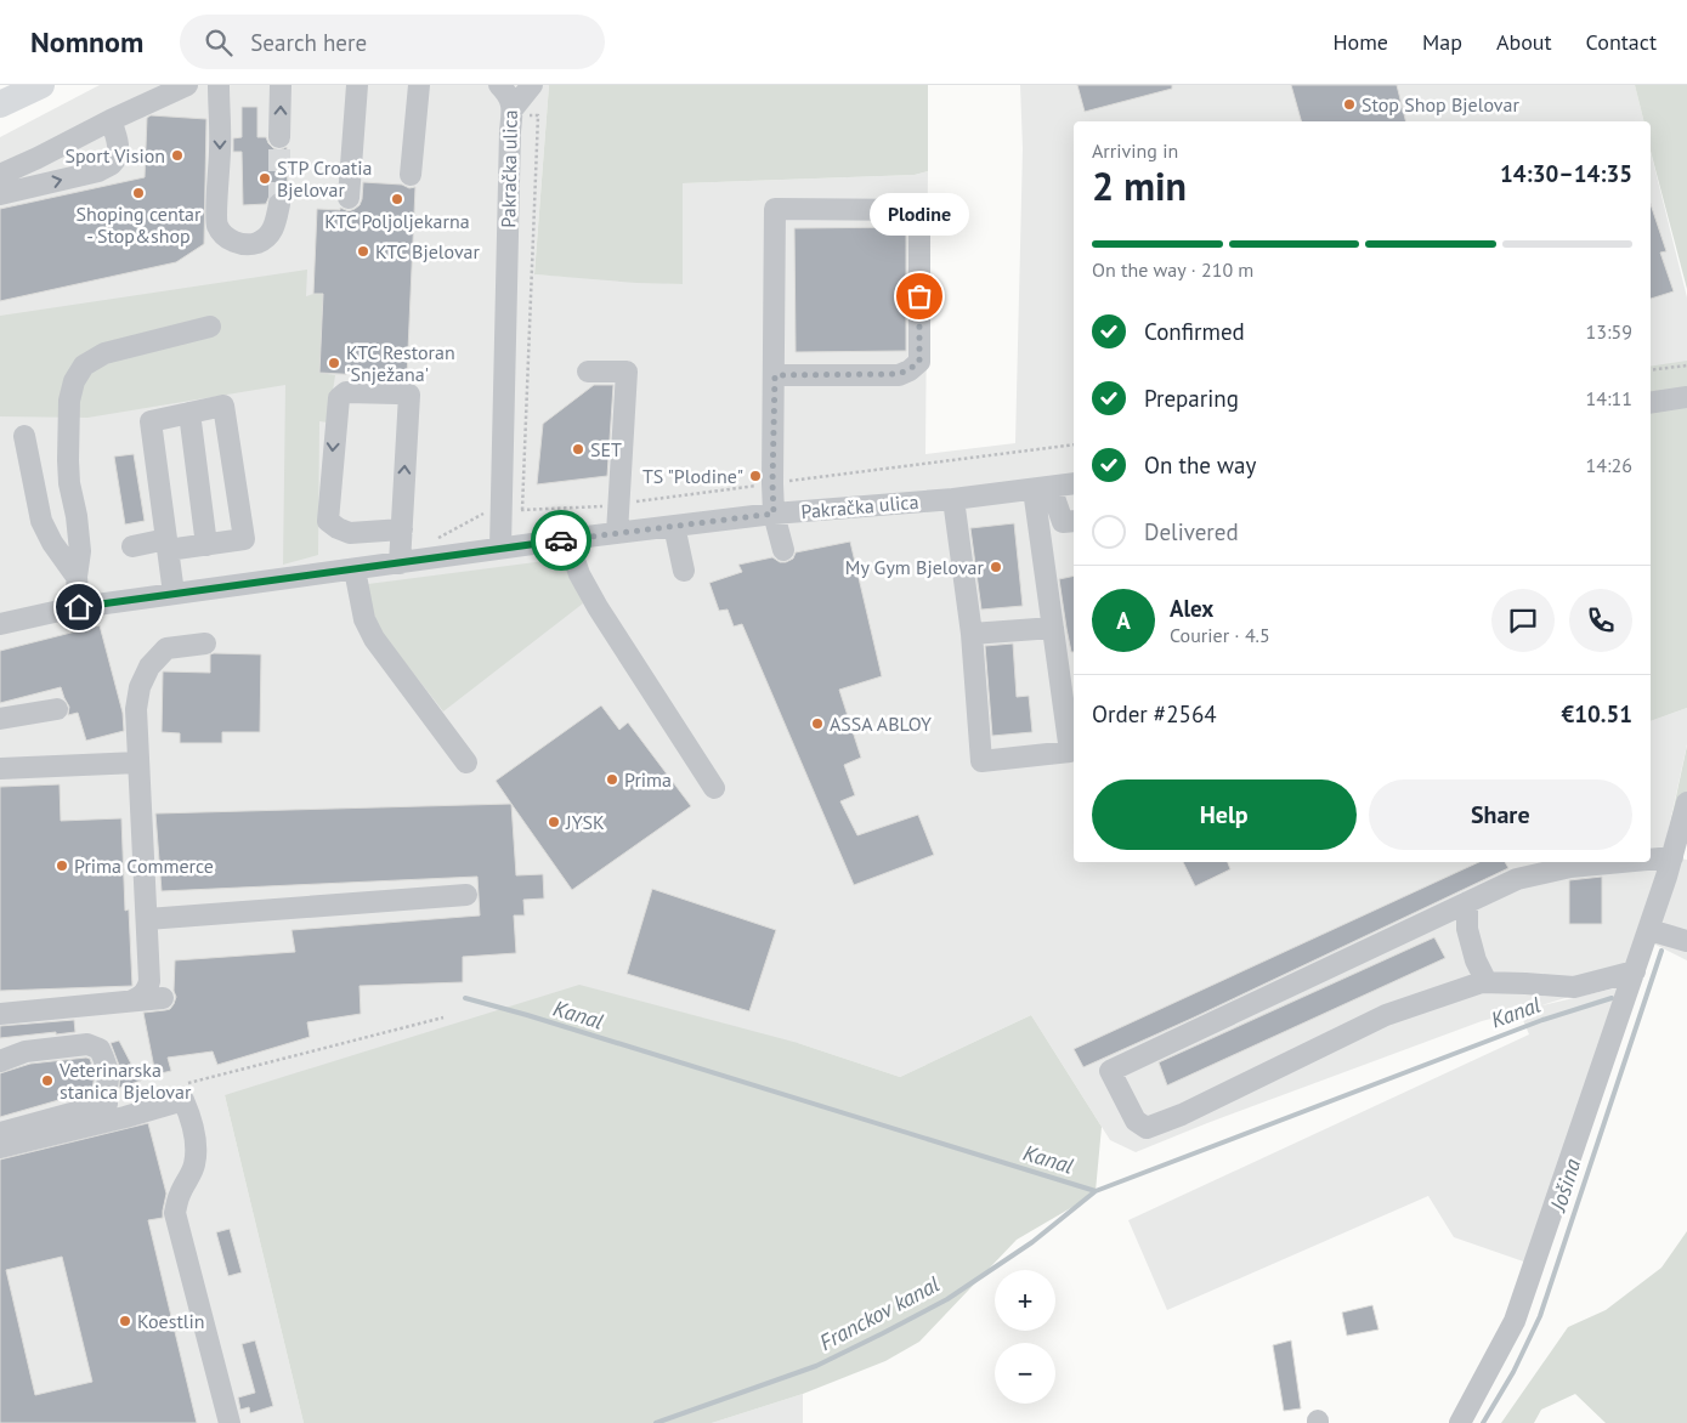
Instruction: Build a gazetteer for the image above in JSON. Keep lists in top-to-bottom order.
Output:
{
  "streets": {
    "street": ["Pakračka ulica"]
  },
  "water": ["Kanal", "Jošina", "Franckov kanal"],
  "places": [
    "Stop Shop Bjelovar",
    "Sport Vision",
    "STP Croatia Bjelovar",
    "Shoping centar - Stop&shop",
    "KTC Poljoljekarna",
    "KTC Bjelovar",
    "Plodine",
    "KTC Restoran 'Snježana'",
    "SET",
    "TS \"Plodine\"",
    "My Gym Bjelovar",
    "ASSA ABLOY",
    "Prima",
    "JYSK",
    "Prima Commerce",
    "Veterinarska stanica Bjelovar",
    "Koestlin"
  ],
  "page": {
    "header": "Nomnom",
    "search": "Search here",
    "nav": [
      "Home",
      "Map",
      "About",
      "Contact"
    ],
    "heading": ["2 min", "Arriving in", "14:30–14:35"],
    "panel": [
      "Alex",
      "Courier · 4.5",
      "Order #2564",
      "€10.51"
    ],
    "bubble": "Plodine",
    "bar": "On the way · 210 m",
    "list": [
      ["Confirmed", "13:59"],
      ["Preparing", "14:11"],
      ["On the way", "14:26"],
      "Delivered"
    ],
    "round": "A",
    "buttons": ["Help", "Share"],
    "map_buttons": ["+", "−"]
  }
}
